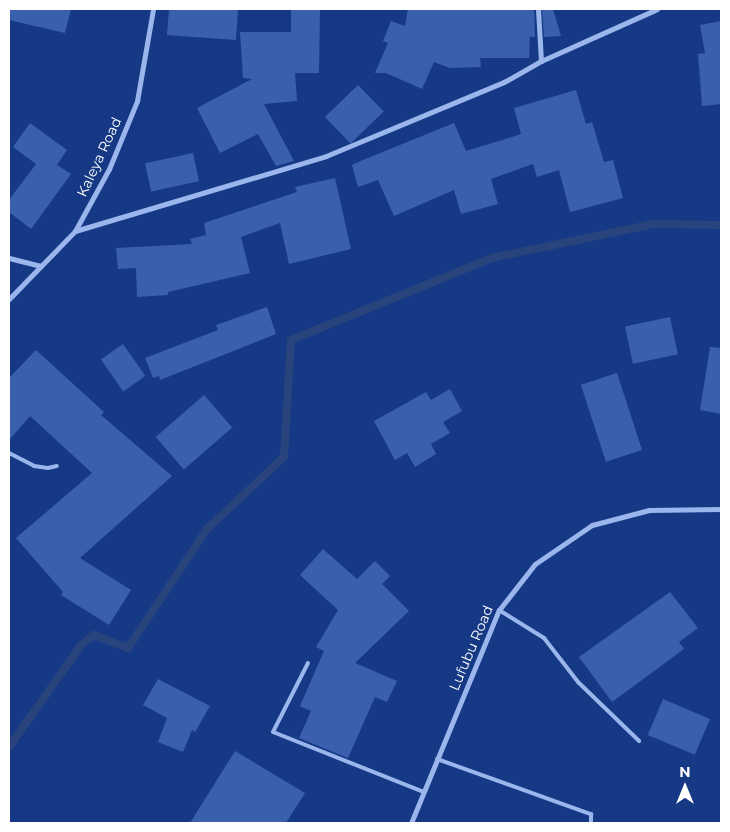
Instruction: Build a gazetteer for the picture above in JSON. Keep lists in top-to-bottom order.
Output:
{
  "streets": {
    "street": ["Kaleya Road", "Lufubu Road"]
  },
  "north": "top"
}
